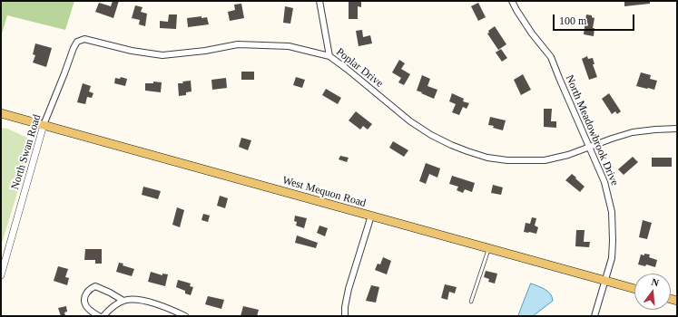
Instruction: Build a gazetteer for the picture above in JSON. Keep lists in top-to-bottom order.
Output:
{
  "streets": {
    "main road": ["West Mequon Road"],
    "street": ["Poplar Drive", "North Meadowbrook Drive", "North Swan Road"]
  },
  "crossings": [
    ["Poplar Drive", "North Meadowbrook Drive"],
    ["Poplar Drive", "North Swan Road"],
    ["North Meadowbrook Drive", "West Mequon Road"],
    ["North Swan Road", "West Mequon Road"]
  ],
  "scale_bar": "100 m",
  "north": "top"
}
